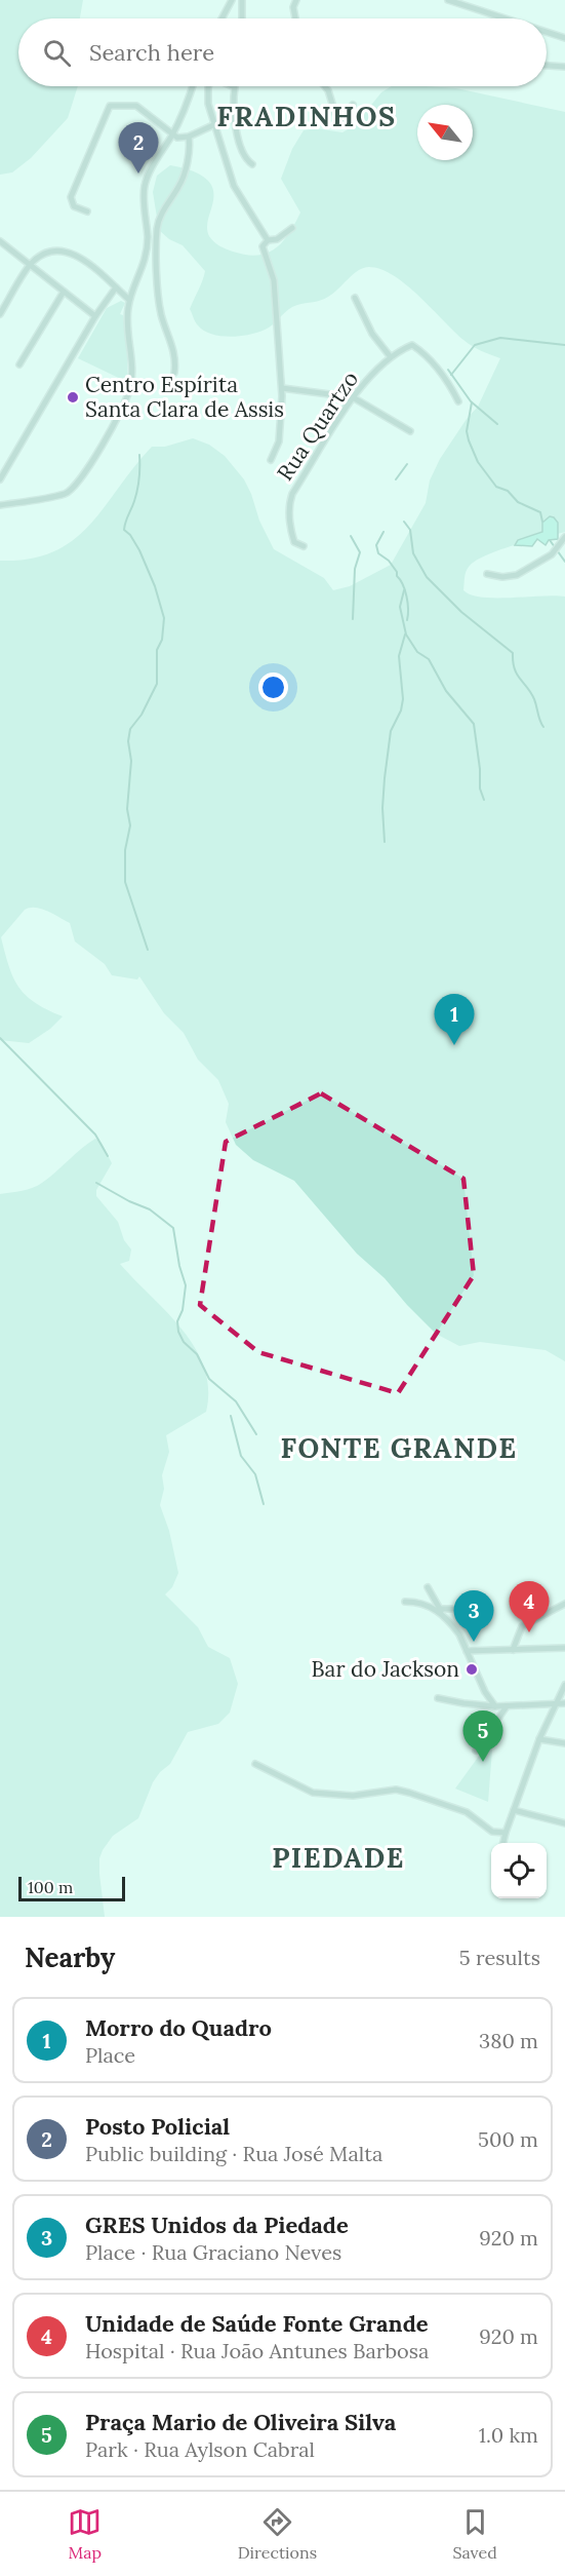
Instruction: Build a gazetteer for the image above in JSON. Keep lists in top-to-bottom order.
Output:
{
  "streets": {
    "street": ["Rua Quartzo"]
  },
  "districts": ["FRADINHOS", "FONTE GRANDE", "PIEDADE"],
  "places": ["Centro Espírita Santa Clara de Assis", "Bar do Jackson"],
  "scale_bar": "100 m",
  "north": "top left",
  "page": {
    "search": "Search here",
    "pins": [
      "2",
      "1",
      "4",
      "3",
      "5"
    ],
    "scale": "100 m",
    "heading": ["Nearby", "5 results"],
    "list": [
      {
        "mark": "1",
        "name": "Morro do Quadro",
        "note": "Place",
        "value": "380 m"
      },
      {
        "mark": "2",
        "name": "Posto Policial",
        "note": "Public building · Rua José Malta",
        "value": "500 m"
      },
      {
        "mark": "3",
        "name": "GRES Unidos da Piedade",
        "note": "Place · Rua Graciano Neves",
        "value": "920 m"
      },
      {
        "mark": "4",
        "name": "Unidade de Saúde Fonte Grande",
        "note": "Hospital · Rua João Antunes Barbosa",
        "value": "920 m"
      },
      {
        "mark": "5",
        "name": "Praça Mario de Oliveira Silva",
        "note": "Park · Rua Aylson Cabral",
        "value": "1.0 km"
      }
    ],
    "nav": ["Map", "Directions", "Saved"]
  }
}
